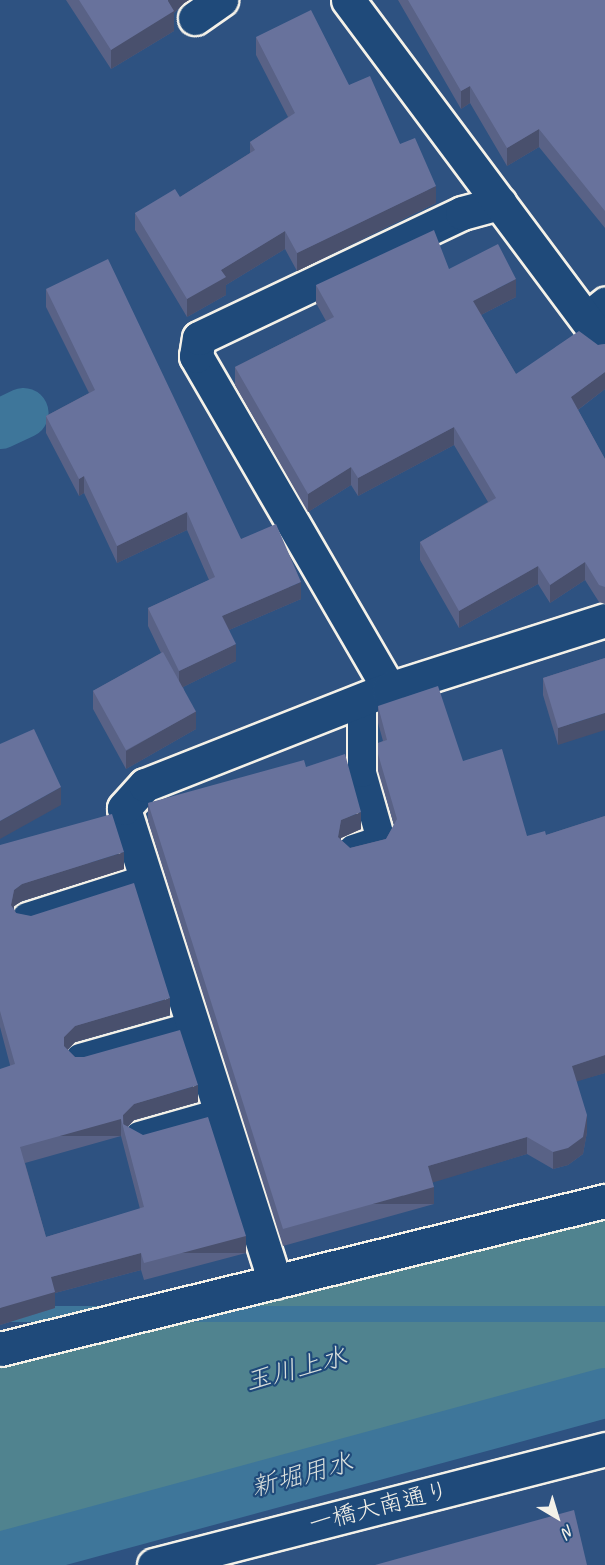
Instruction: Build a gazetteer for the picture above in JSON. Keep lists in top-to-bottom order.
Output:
{
  "streets": {
    "street": ["一橋大南通り"]
  },
  "water": ["玉川上水", "新堀用水"],
  "north": "bottom right"
}
